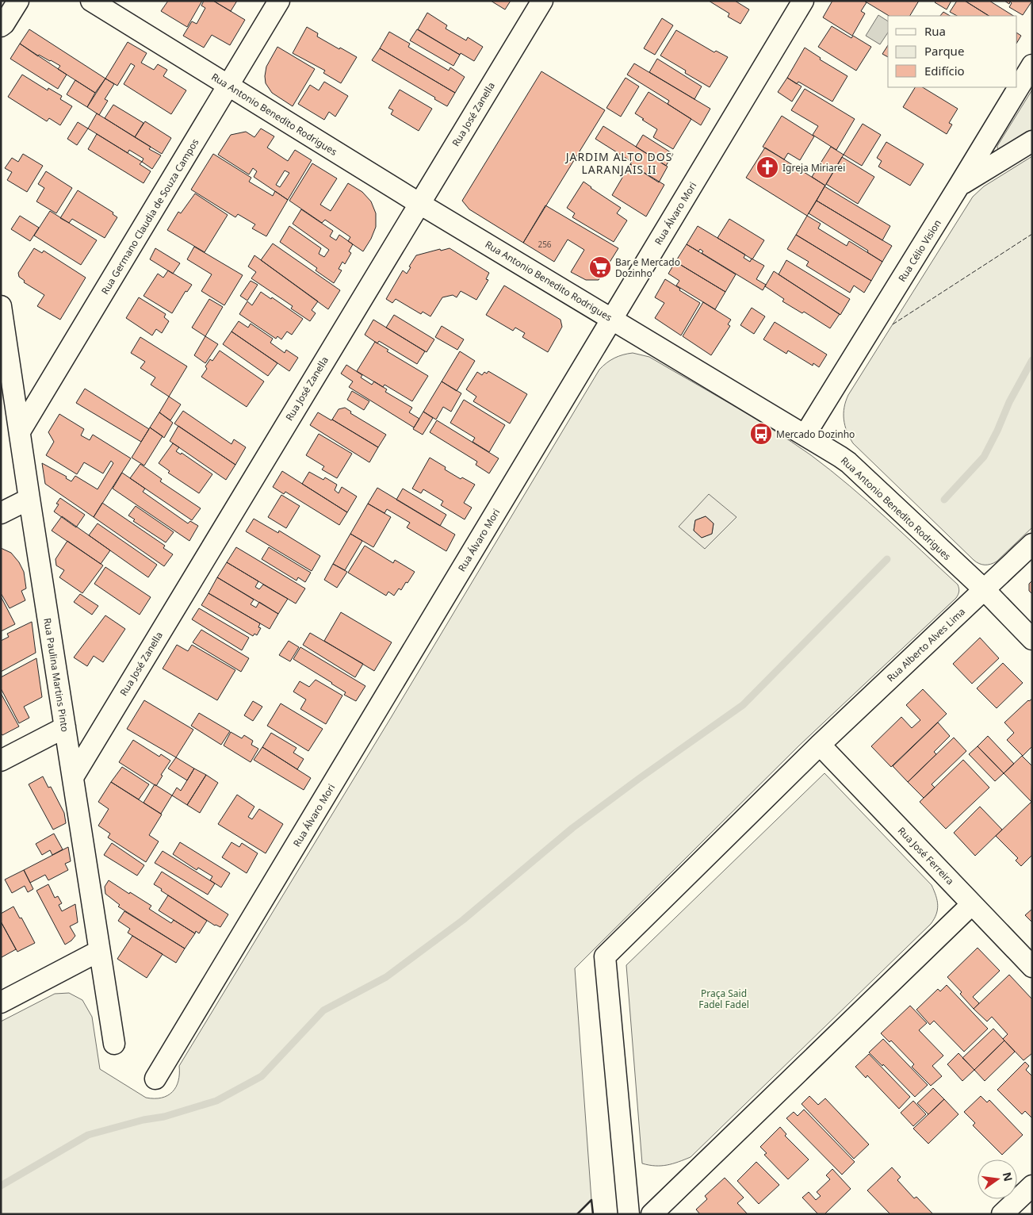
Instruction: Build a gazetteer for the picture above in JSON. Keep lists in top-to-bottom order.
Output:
{
  "streets": {
    "street": [
      "Rua Antonio Benedito Rodrigues",
      "Rua José Zanella",
      "Rua Álvaro Mori",
      "Rua Germano Claudia de Souza Campos",
      "Rua Célio Vision",
      "Rua Alberto Alves Lima",
      "Rua Paulina Martins Pinto",
      "Rua José Ferreira"
    ]
  },
  "crossings": [
    ["Rua Antonio Benedito Rodrigues", "Rua José Zanella"],
    ["Rua Antonio Benedito Rodrigues", "Rua Álvaro Mori"],
    ["Rua Antonio Benedito Rodrigues", "Rua Germano Claudia de Souza Campos"],
    ["Rua Antonio Benedito Rodrigues", "Rua Célio Vision"],
    ["Rua Antonio Benedito Rodrigues", "Rua Alberto Alves Lima"],
    ["Rua José Zanella", "Rua Paulina Martins Pinto"],
    ["Rua Germano Claudia de Souza Campos", "Rua Paulina Martins Pinto"],
    ["Rua Alberto Alves Lima", "Rua José Ferreira"]
  ],
  "districts": ["JARDIM ALTO DOS LARANJAIS II"],
  "parks": ["Praça Said Fadel Fadel"],
  "places": {
    "church": ["Igreja Miriarei"],
    "supermarket": ["Bar e Mercado Dozinho"],
    "bus stop": ["Mercado Dozinho"]
  },
  "house_numbers": ["256"],
  "legend": ["Rua", "Parque", "Edifício"],
  "north": "right"
}
